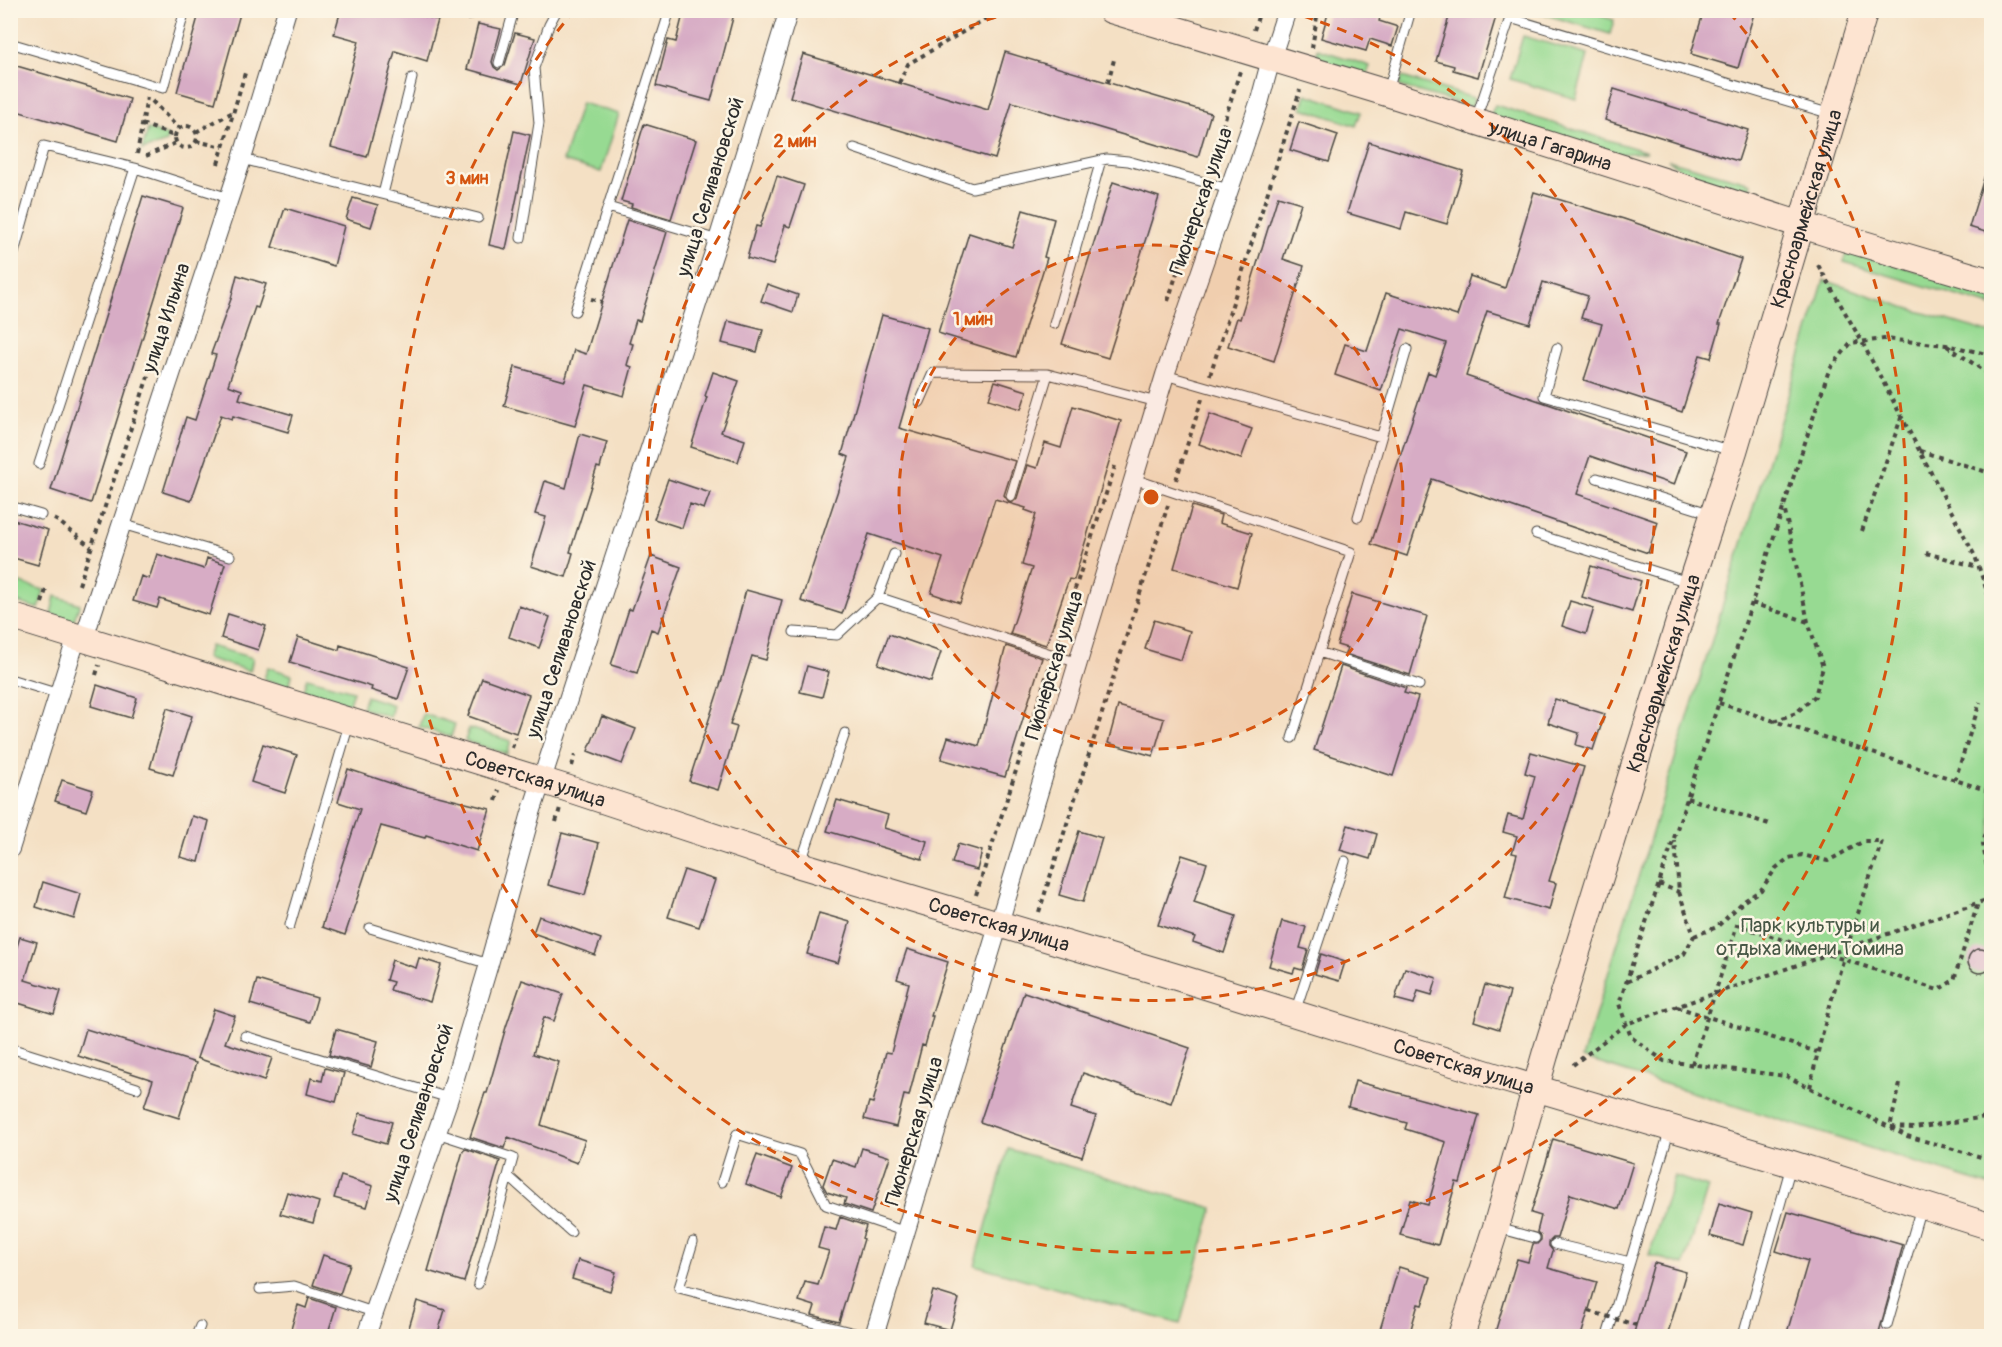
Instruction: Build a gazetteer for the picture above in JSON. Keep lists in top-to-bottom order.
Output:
{
  "streets": {
    "street": [
      "улица Гагарина",
      "улица Селивановской",
      "Пионерская улица",
      "Красноармейская улица",
      "улица Ильина",
      "Советская улица"
    ]
  },
  "crossings": [
    ["улица Гагарина", "Пионерская улица"],
    ["улица Гагарина", "Красноармейская улица"],
    ["улица Селивановской", "Советская улица"],
    ["Пионерская улица", "Советская улица"],
    ["Красноармейская улица", "Советская улица"],
    ["улица Ильина", "Советская улица"]
  ],
  "parks": ["Парк культуры и отдыха имени Томина"],
  "rings": ["2 мин", "3 мин", "1 мин"]
}
